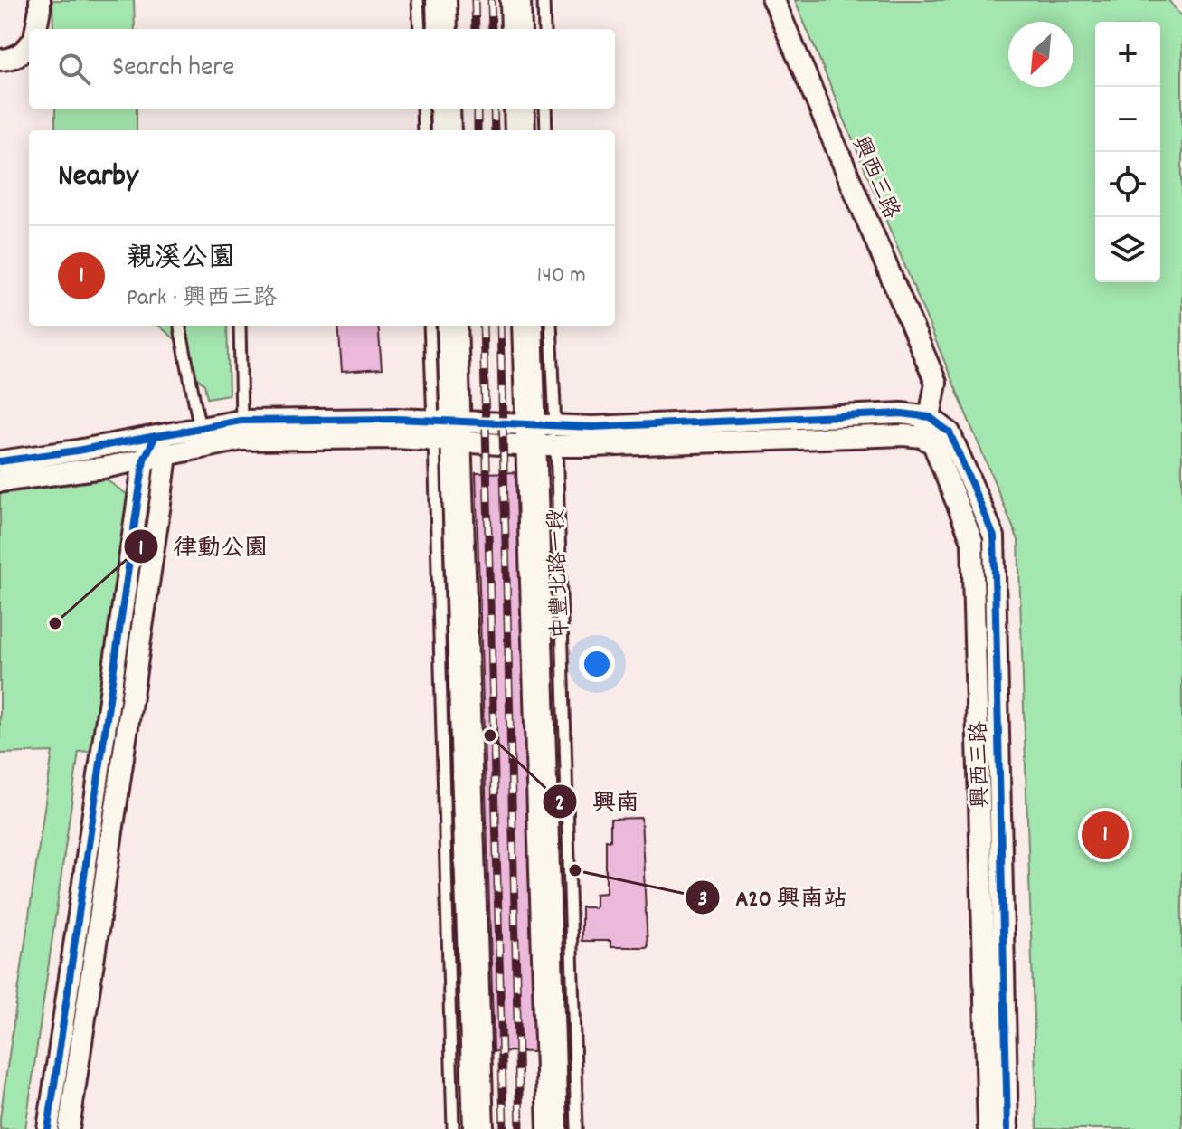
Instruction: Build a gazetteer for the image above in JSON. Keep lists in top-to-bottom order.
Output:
{
  "streets": {
    "main road": ["中豐北路一段"],
    "street": ["興西三路"]
  },
  "places": ["律動公園", "興南", "A20 興南站"],
  "north": "bottom left",
  "page": {
    "map_buttons": ["+", "−"],
    "search": "Search here",
    "heading": "Nearby",
    "list": [
      {
        "mark": "1",
        "name": "親溪公園",
        "note": "Park · 興西三路",
        "value": "140 m"
      }
    ],
    "pins": "1"
  }
}
